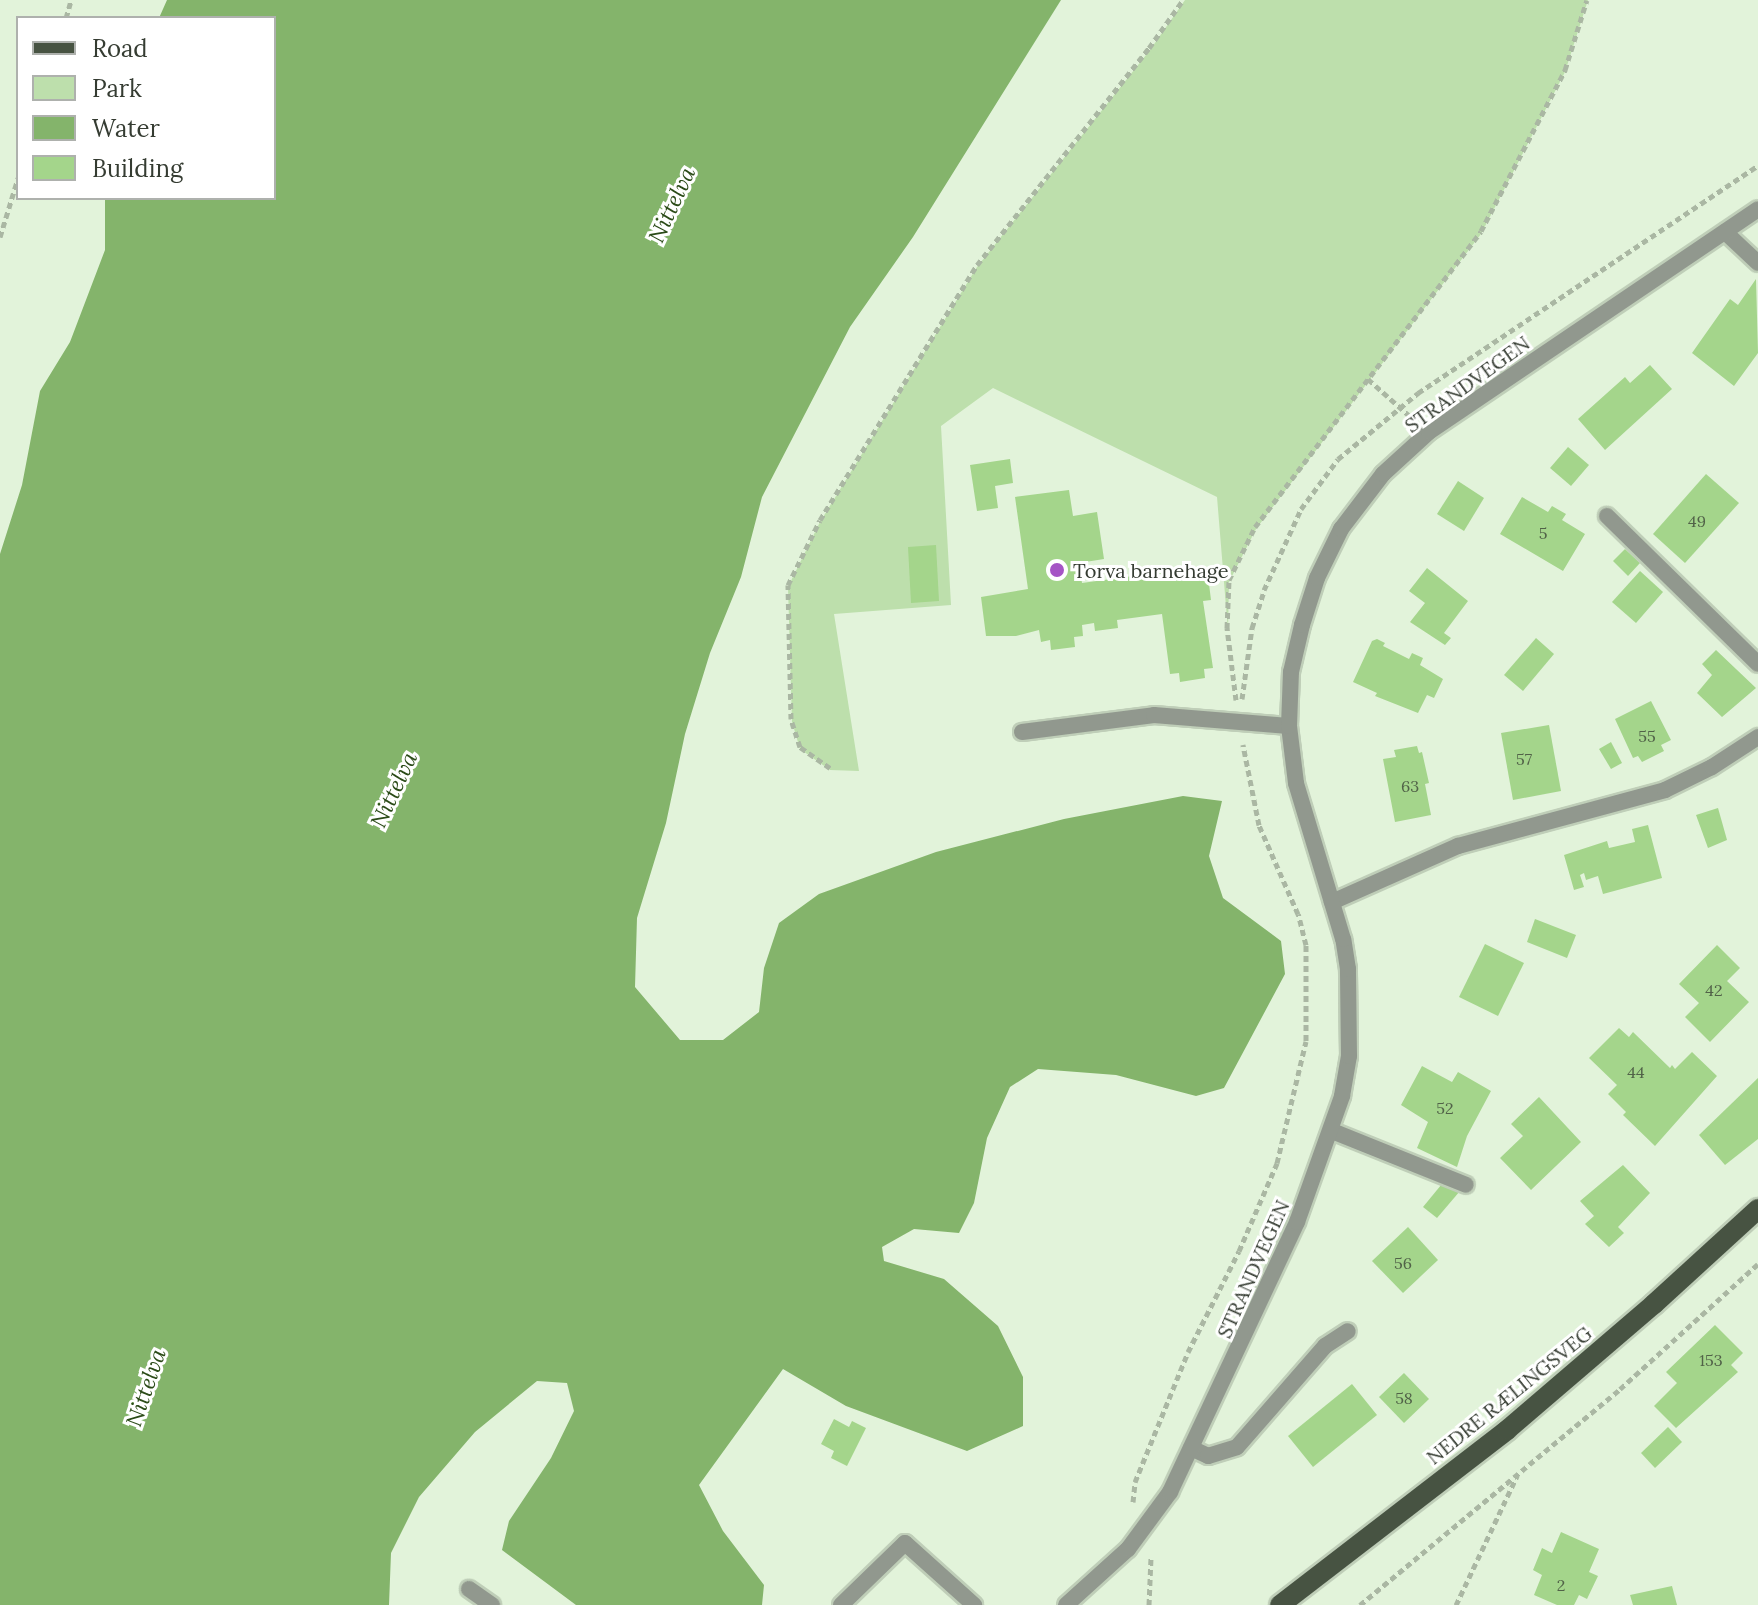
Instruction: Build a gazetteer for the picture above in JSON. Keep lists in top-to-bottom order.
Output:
{
  "streets": {
    "main road": ["NEDRE RÆLINGSVEG"],
    "street": ["STRANDVEGEN"]
  },
  "water": ["Nittelva"],
  "places": ["Torva barnehage"],
  "house_numbers": [
    "49",
    "5",
    "55",
    "57",
    "63",
    "42",
    "44",
    "52",
    "56",
    "153",
    "58",
    "2"
  ],
  "legend": [
    "Road",
    "Park",
    "Water",
    "Building"
  ]
}
